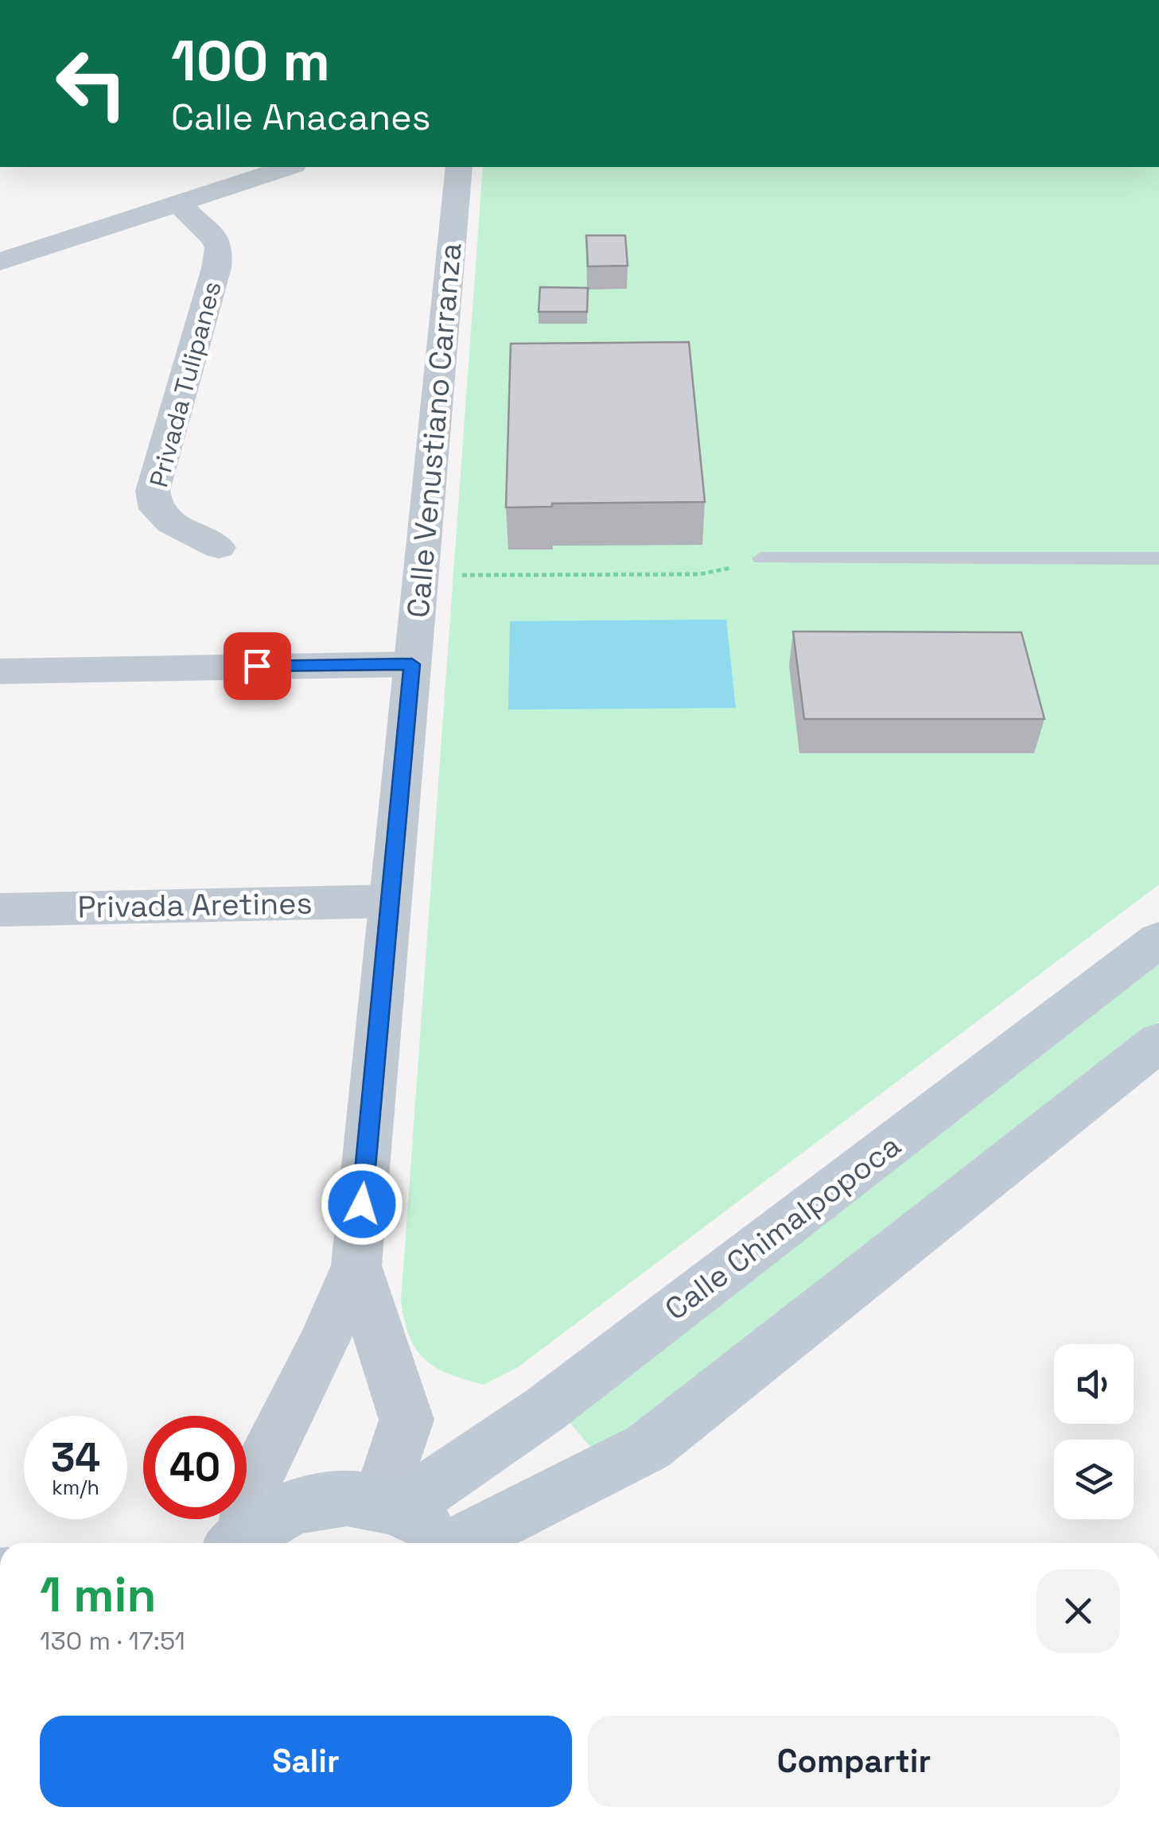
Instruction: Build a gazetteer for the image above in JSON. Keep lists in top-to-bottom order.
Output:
{
  "streets": {
    "main road": ["Calle Chimalpopoca"],
    "street": ["Privada Tulipanes", "Calle Venustiano Carranza", "Privada Aretines"]
  },
  "crossings": [
    ["Calle Venustiano Carranza", "Privada Aretines"],
    ["Calle Venustiano Carranza", "Calle Chimalpopoca"]
  ],
  "page": {
    "turn": ["100 m", "Calle Anacanes"],
    "speed": "34 km/h",
    "limit": "40",
    "heading": ["1 min", "130 m · 17:51"],
    "buttons": ["Salir", "Compartir"]
  }
}
